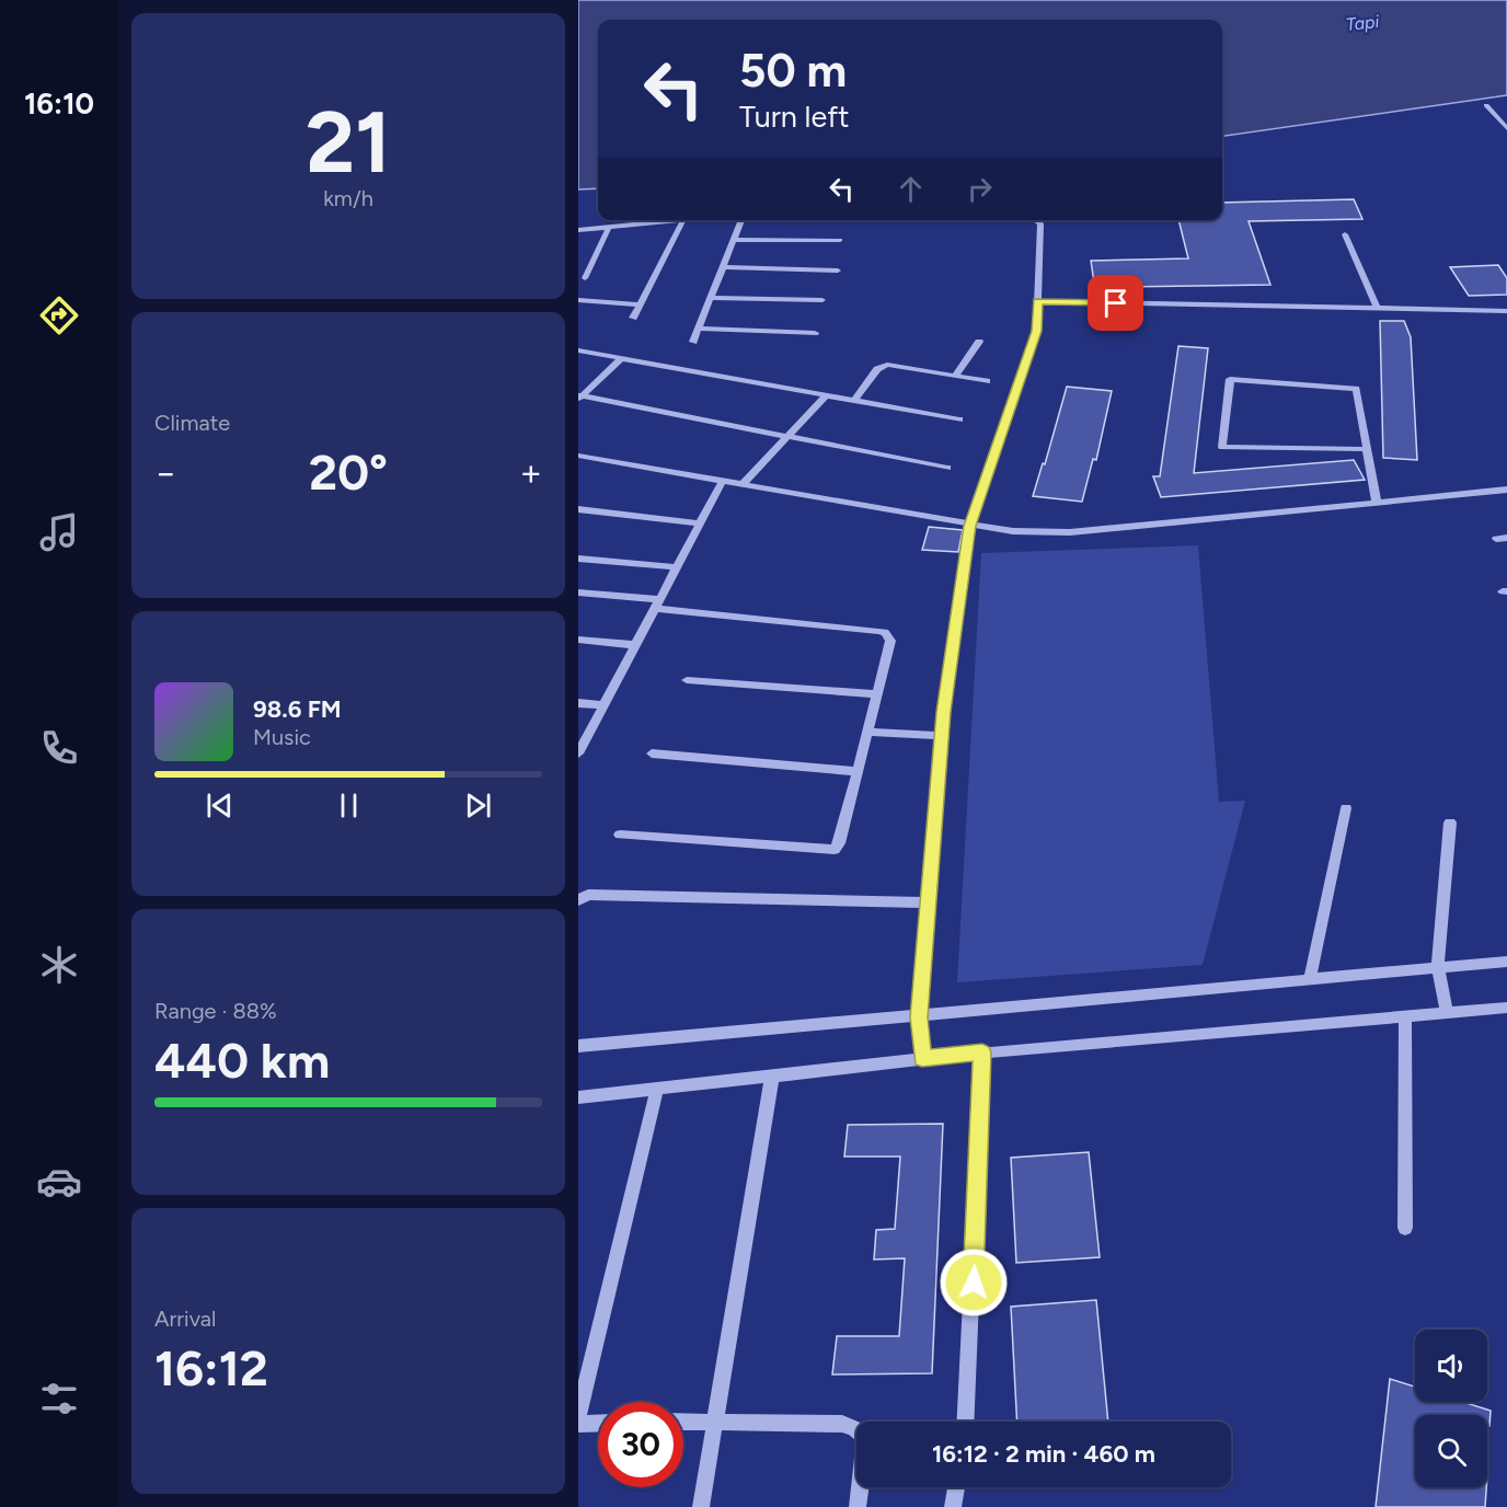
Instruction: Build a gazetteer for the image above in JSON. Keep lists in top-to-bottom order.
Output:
{
  "water": ["Tapi"],
  "page": {
    "tabs": "16:10",
    "tile": [
      ["21", "km/h"],
      "Climate",
      ["Range · 88%", "440 km"],
      ["Arrival", "16:12"]
    ],
    "turn": ["50 m", "Turn left"],
    "heat": ["−", "20°", "+"],
    "song": ["98.6 FM", "Music"],
    "limit": "30",
    "trip": "16:12 · 2 min · 460 m"
  }
}
